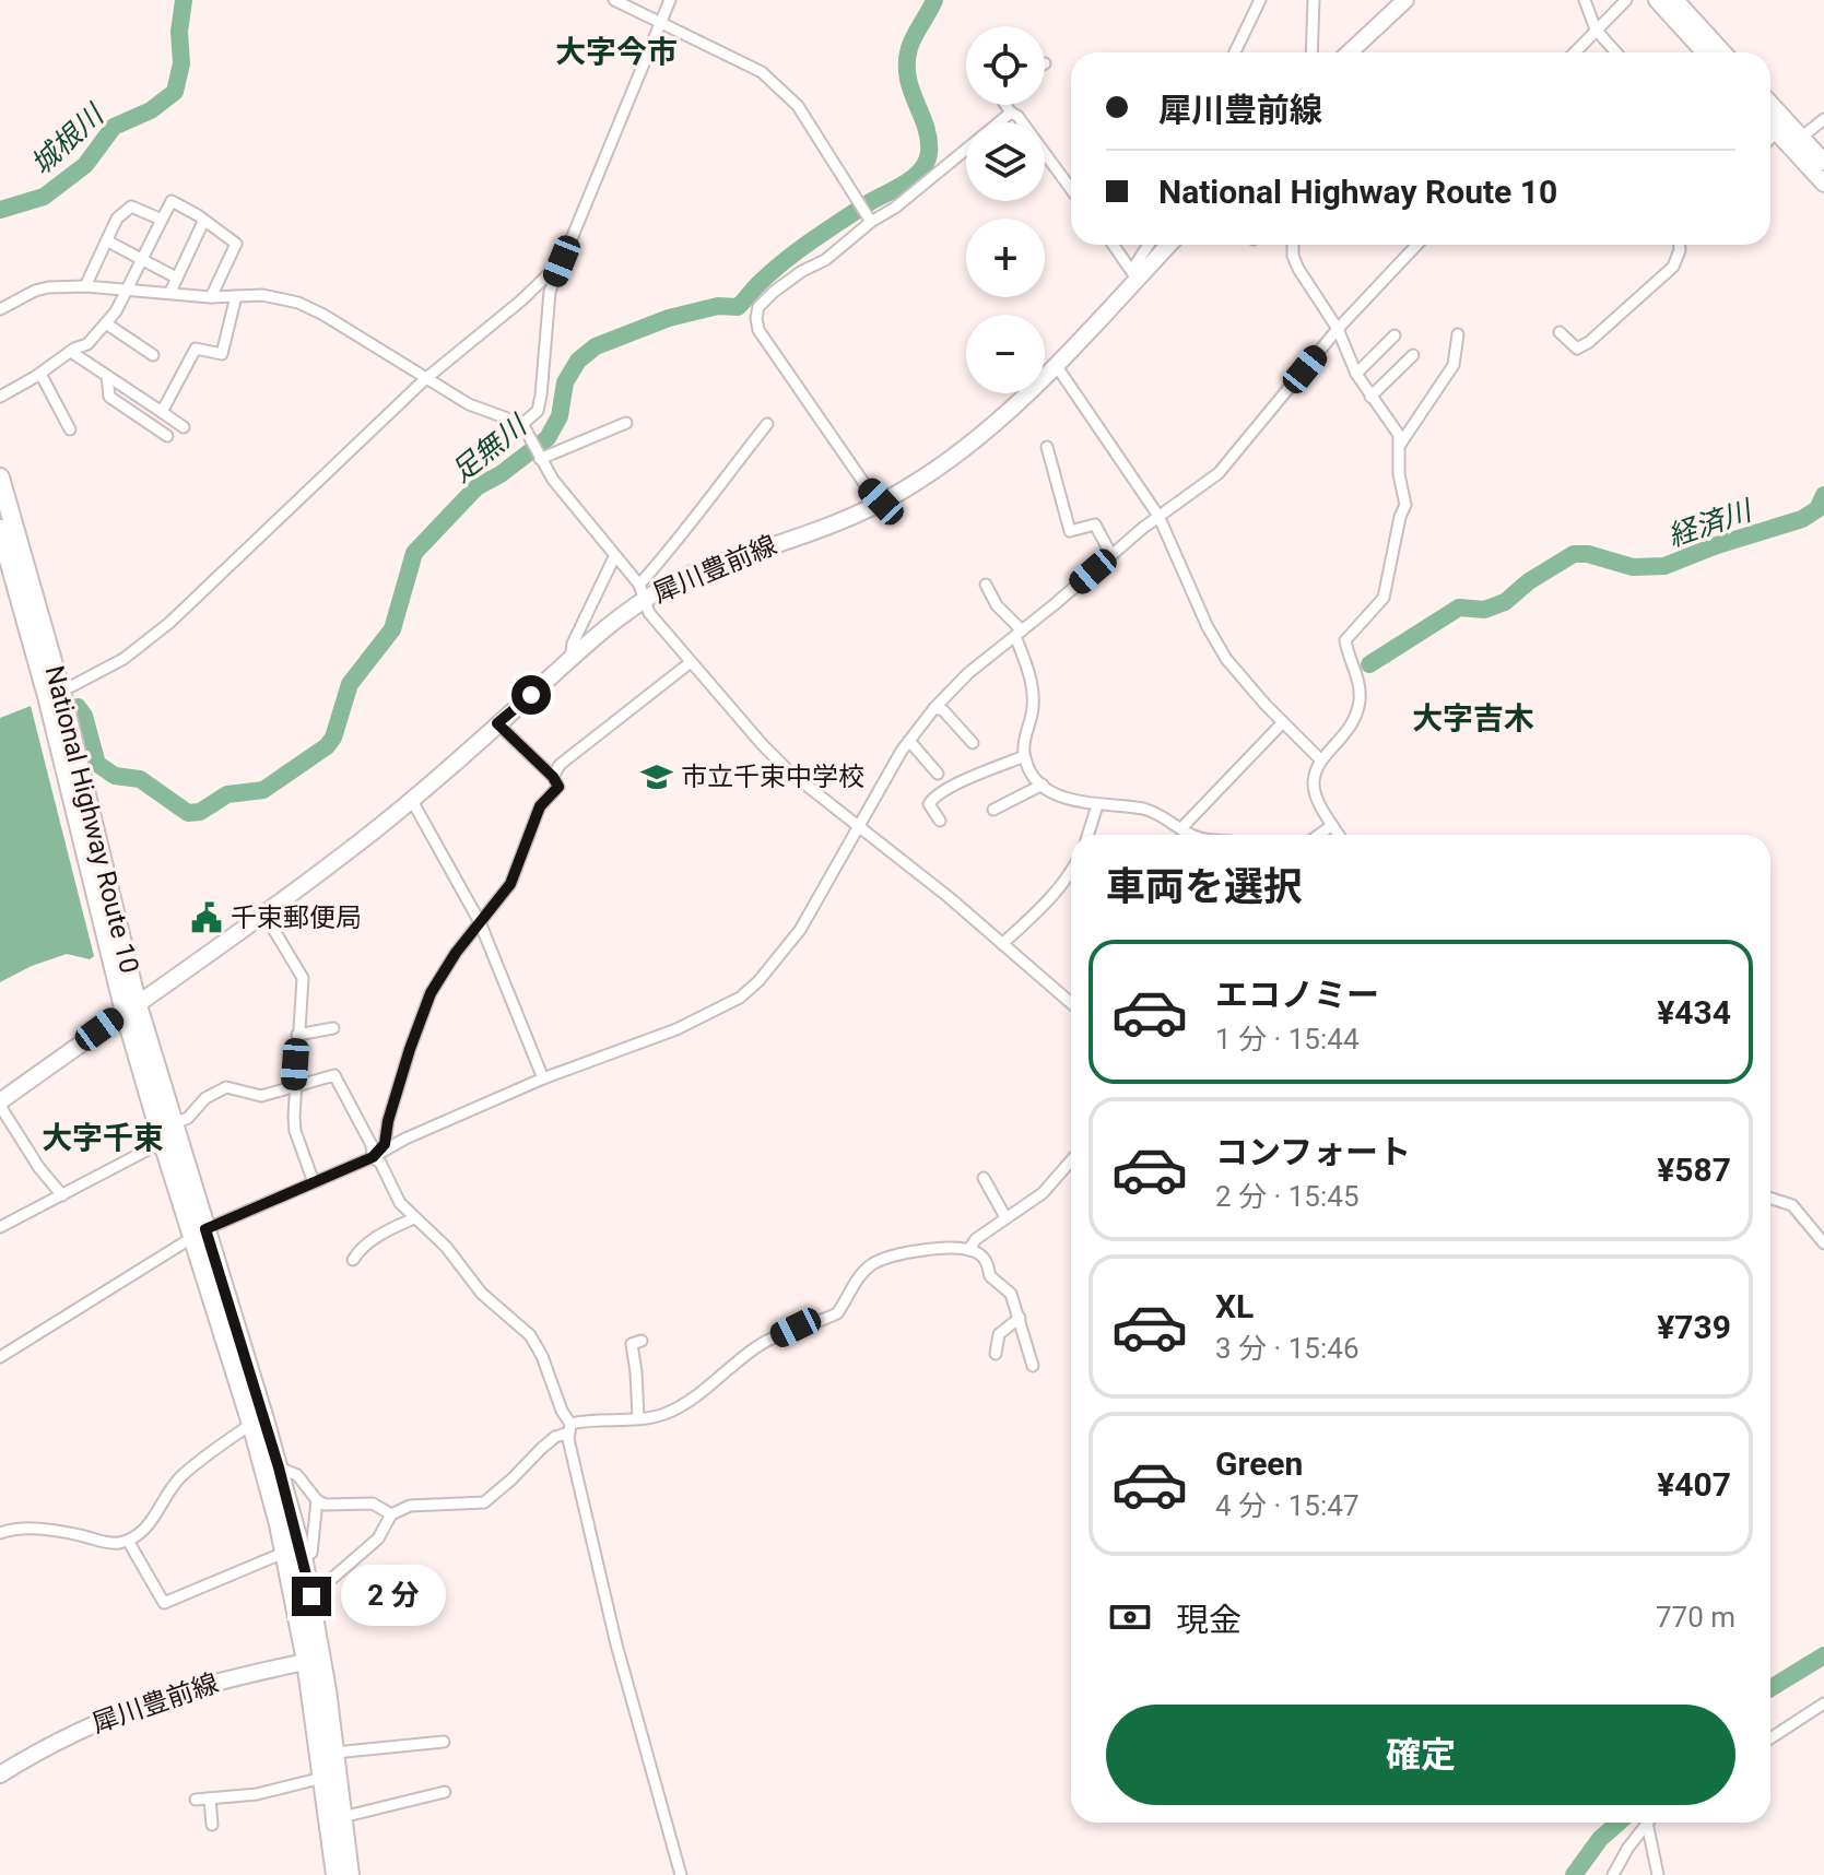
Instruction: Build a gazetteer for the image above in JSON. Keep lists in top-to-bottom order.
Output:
{
  "streets": {
    "highway": ["National Highway Route 10"],
    "main road": ["犀川豊前線"]
  },
  "crossings": [
    ["犀川豊前線", "National Highway Route 10"]
  ],
  "districts": ["大字今市", "大字吉木", "大字千束"],
  "water": ["城根川", "足無川", "経済川"],
  "places": {
    "school or university": ["市立千束中学校"],
    "public building": ["千束郵便局"]
  },
  "page": {
    "map_buttons": ["+", "−"],
    "banner": ["犀川豊前線", "National Highway Route 10"],
    "heading": "車両を選択",
    "list": [
      {
        "name": "エコノミー",
        "note": "1 分 · 15:44",
        "value": "¥434"
      },
      {
        "name": "コンフォート",
        "note": "2 分 · 15:45",
        "value": "¥587"
      },
      {
        "name": "XL",
        "note": "3 分 · 15:46",
        "value": "¥739"
      },
      {
        "name": "Green",
        "note": "4 分 · 15:47",
        "value": "¥407"
      }
    ],
    "bubble": "2 分",
    "pay": ["現金", "770 m"],
    "buttons": "確定"
  }
}
